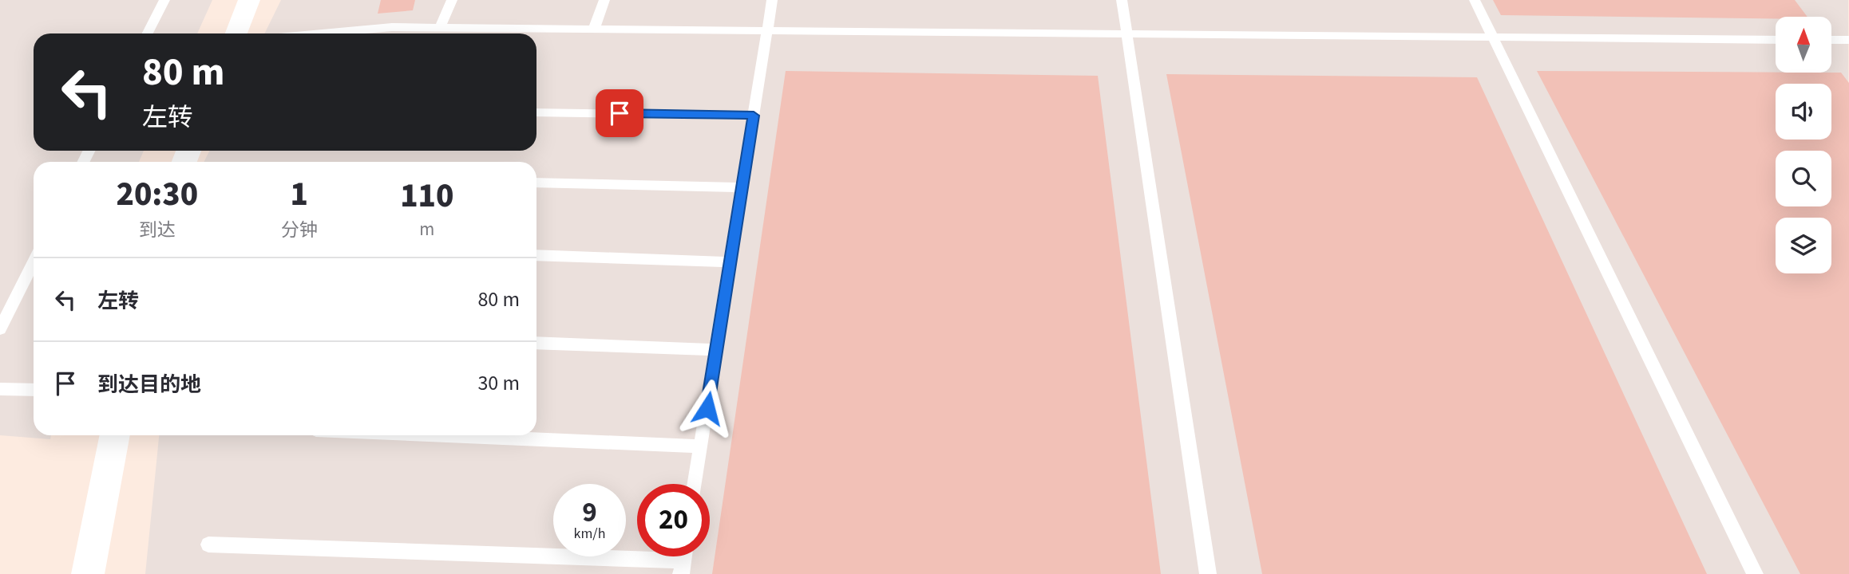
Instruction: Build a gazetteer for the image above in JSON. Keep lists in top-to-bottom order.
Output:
{
  "north": "top",
  "page": {
    "turn": ["80 m", "左转"],
    "eta": [
      "20:30",
      "到达",
      "1",
      "分钟",
      "110",
      "m"
    ],
    "list": [
      {
        "name": "左转",
        "value": "80 m"
      },
      {
        "name": "到达目的地",
        "value": "30 m"
      }
    ],
    "speed": "9 km/h",
    "limit": "20"
  }
}
